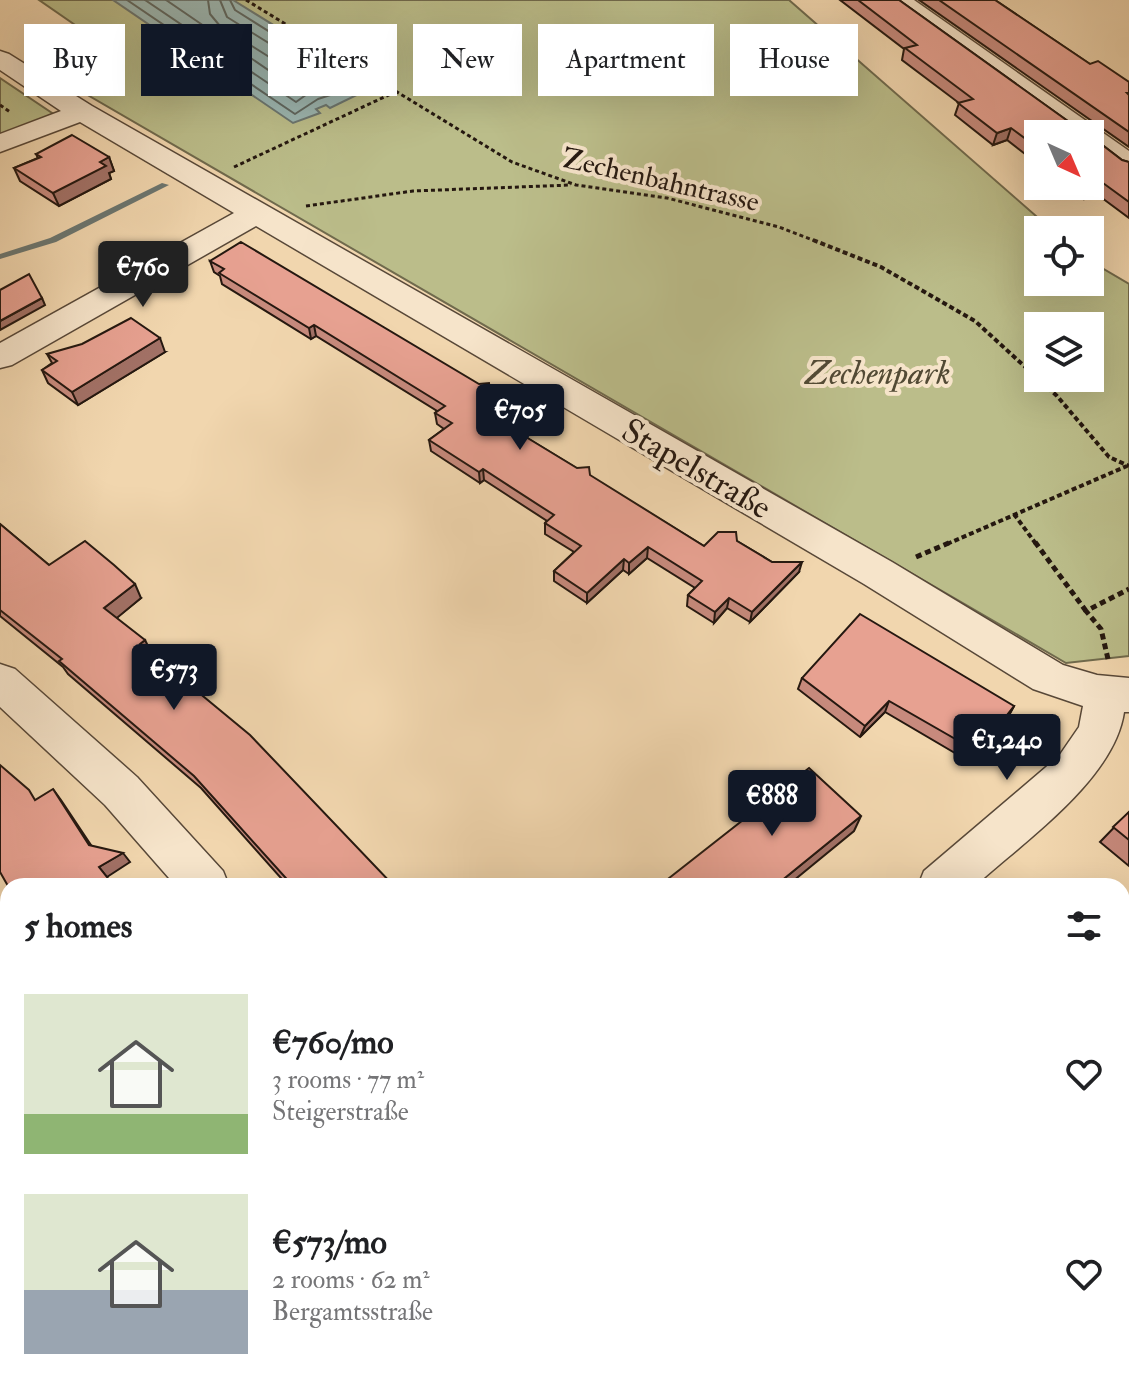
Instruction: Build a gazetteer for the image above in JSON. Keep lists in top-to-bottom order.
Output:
{
  "streets": {
    "street": ["Stapelstraße"],
    "path": ["Zechenbahntrasse"]
  },
  "parks": ["Zechenpark"],
  "north": "bottom right",
  "page": {
    "chip": [
      "Buy",
      "Rent",
      "Filters",
      "New",
      "Apartment",
      "House"
    ],
    "price": [
      "€760",
      "€705",
      "€573",
      "€1,240",
      "€888"
    ],
    "heading": "5 homes",
    "list": [
      {
        "name": "€760/mo",
        "note": "3 rooms · 77 m² · Steigerstraße"
      },
      {
        "name": "€573/mo",
        "note": "2 rooms · 62 m² · Bergamtsstraße"
      }
    ]
  }
}
